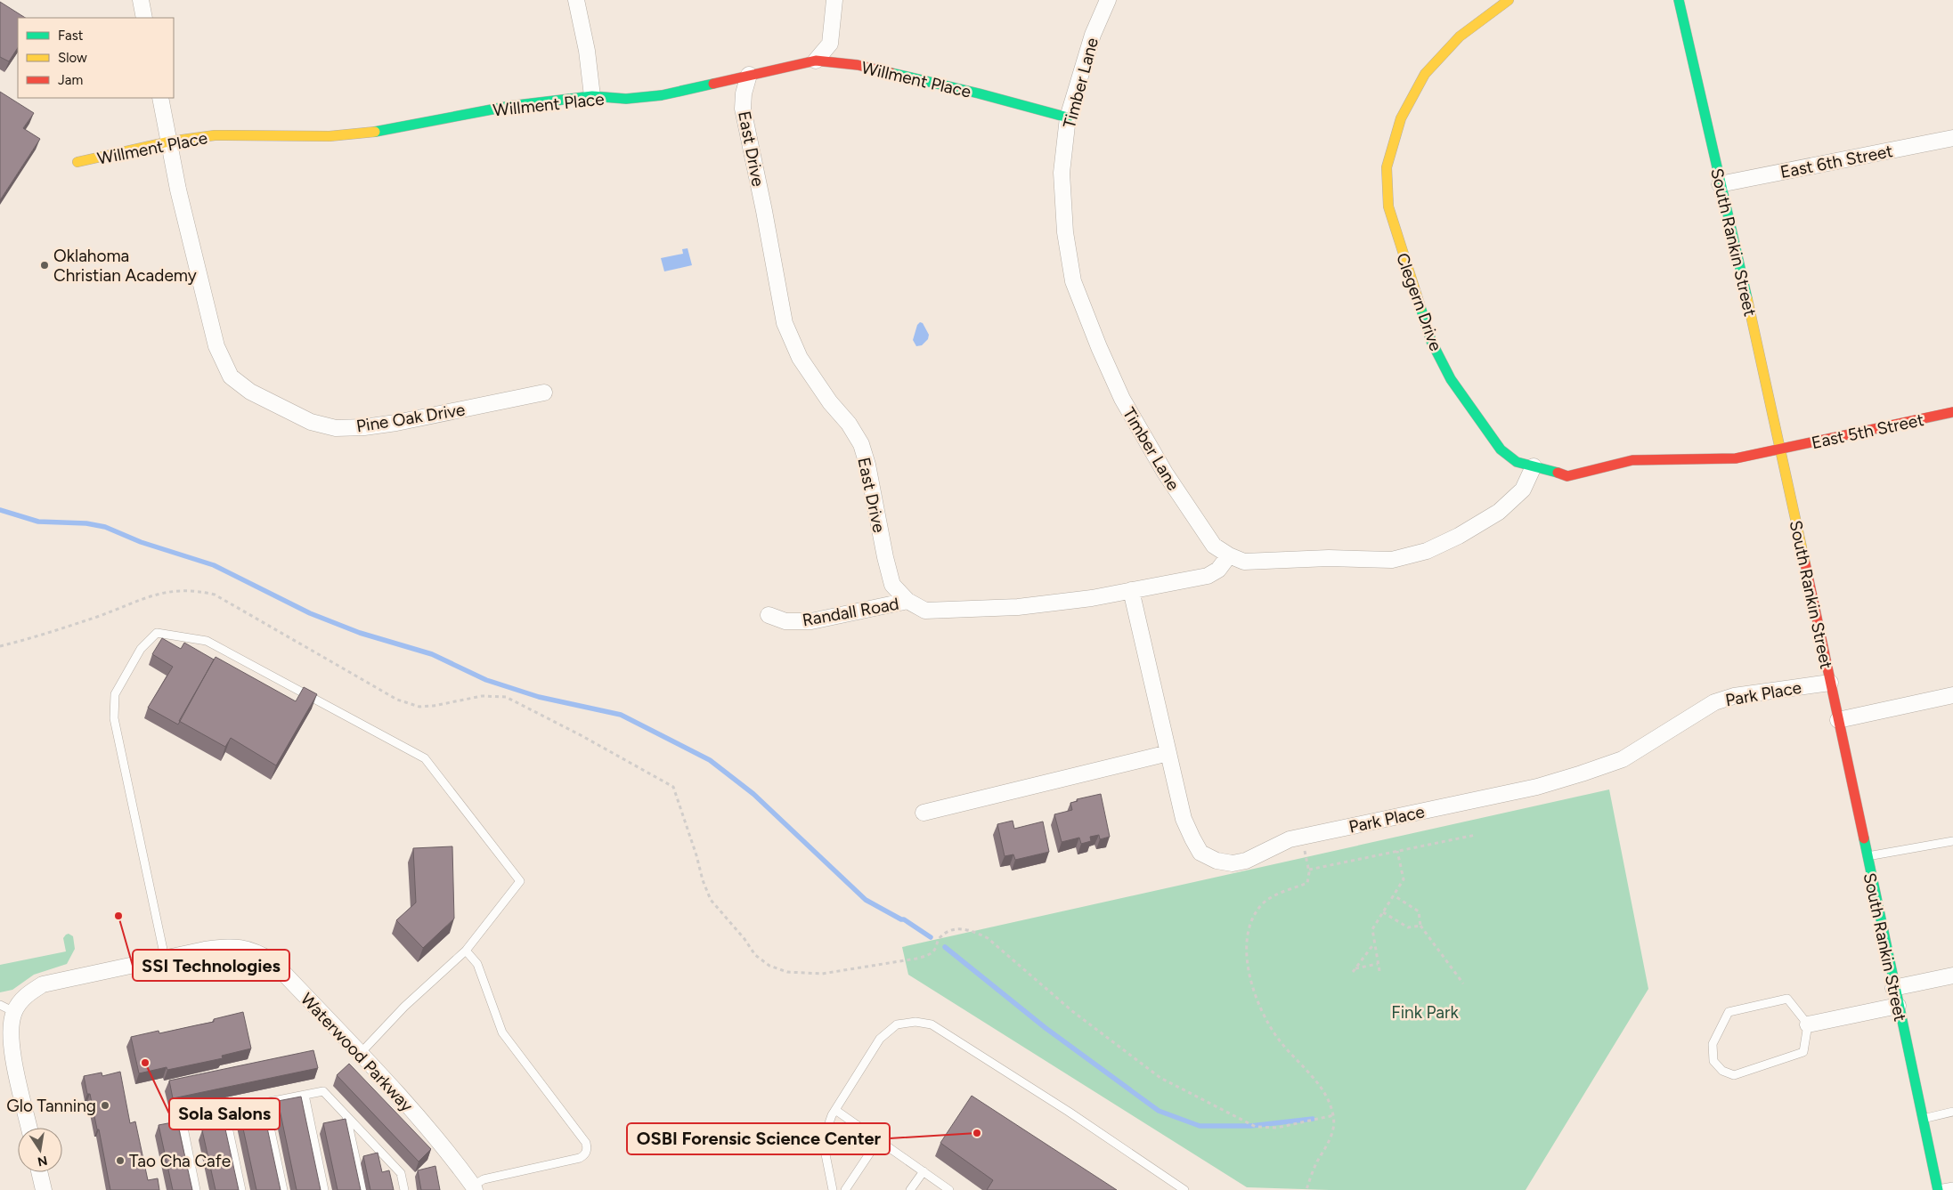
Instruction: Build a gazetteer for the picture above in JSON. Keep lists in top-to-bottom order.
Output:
{
  "streets": {
    "street": [
      "Willment Place",
      "Timber Lane",
      "East Drive",
      "East 6th Street",
      "South Rankin Street",
      "Clegern Drive",
      "Pine Oak Drive",
      "East 5th Street",
      "Randall Road",
      "Park Place",
      "Waterwood Parkway"
    ]
  },
  "crossings": [
    ["Willment Place", "Timber Lane"],
    ["Willment Place", "East Drive"],
    ["Willment Place", "Pine Oak Drive"],
    ["Timber Lane", "East Drive"],
    ["Timber Lane", "Clegern Drive"],
    ["East Drive", "Randall Road"],
    ["East Drive", "Park Place"],
    ["East 6th Street", "South Rankin Street"],
    ["South Rankin Street", "Clegern Drive"],
    ["South Rankin Street", "East 5th Street"],
    ["South Rankin Street", "Park Place"],
    ["Clegern Drive", "East 5th Street"]
  ],
  "parks": ["Fink Park"],
  "places": [
    "Oklahoma Christian Academy",
    "SSI Technologies",
    "Sola Salons",
    "Glo Tanning",
    "OSBI Forensic Science Center",
    "Tao Cha Cafe"
  ],
  "legend": ["Fast", "Slow", "Jam"],
  "north": "bottom"
}
